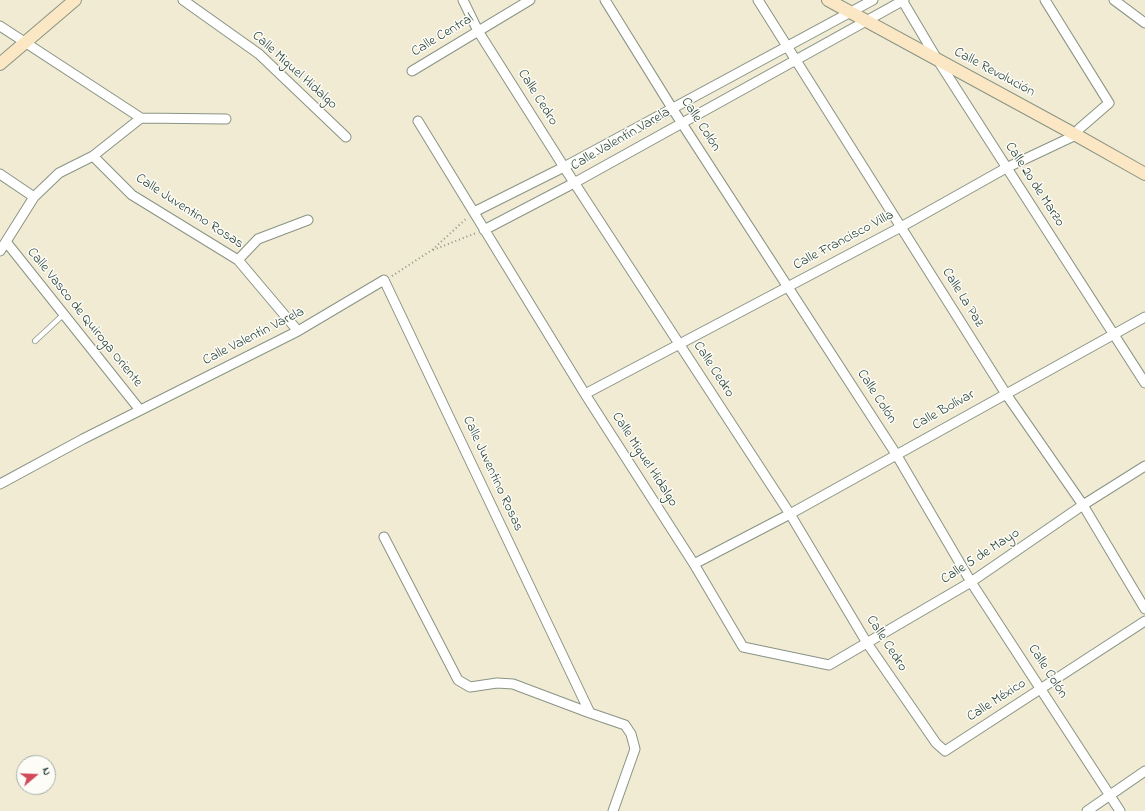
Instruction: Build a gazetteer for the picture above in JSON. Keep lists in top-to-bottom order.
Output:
{
  "streets": {
    "street": [
      "Calle Central",
      "Calle Miguel Hidalgo",
      "Calle Revolución",
      "Calle Cedro",
      "Calle Colón",
      "Calle Valentín Varela",
      "Calle 20 de Marzo",
      "Calle Juventino Rosas",
      "Calle Francisco Villa",
      "Calle La Paz",
      "Calle Vasco de Quiroga Oriente",
      "Calle Bolívar",
      "Calle 5 de Mayo",
      "Calle México"
    ]
  },
  "crossings": [
    ["Calle Central", "Calle Cedro"],
    ["Calle Miguel Hidalgo", "Calle Valentín Varela"],
    ["Calle Miguel Hidalgo", "Calle Francisco Villa"],
    ["Calle Miguel Hidalgo", "Calle Bolívar"],
    ["Calle Miguel Hidalgo", "Calle 5 de Mayo"],
    ["Calle Revolución", "Calle Valentín Varela"],
    ["Calle Revolución", "Calle 20 de Marzo"],
    ["Calle Revolución", "Calle Francisco Villa"],
    ["Calle Cedro", "Calle Valentín Varela"],
    ["Calle Cedro", "Calle Francisco Villa"],
    ["Calle Cedro", "Calle Bolívar"],
    ["Calle Cedro", "Calle 5 de Mayo"],
    ["Calle Cedro", "Calle México"],
    ["Calle Colón", "Calle Valentín Varela"],
    ["Calle Colón", "Calle Francisco Villa"],
    ["Calle Colón", "Calle Bolívar"],
    ["Calle Colón", "Calle 5 de Mayo"],
    ["Calle Colón", "Calle México"],
    ["Calle Valentín Varela", "Calle 20 de Marzo"],
    ["Calle Valentín Varela", "Calle Juventino Rosas"],
    ["Calle Valentín Varela", "Calle La Paz"],
    ["Calle Valentín Varela", "Calle Vasco de Quiroga Oriente"],
    ["Calle 20 de Marzo", "Calle Francisco Villa"],
    ["Calle 20 de Marzo", "Calle Bolívar"],
    ["Calle Francisco Villa", "Calle La Paz"],
    ["Calle La Paz", "Calle Bolívar"],
    ["Calle La Paz", "Calle 5 de Mayo"]
  ],
  "north": "right"
}
